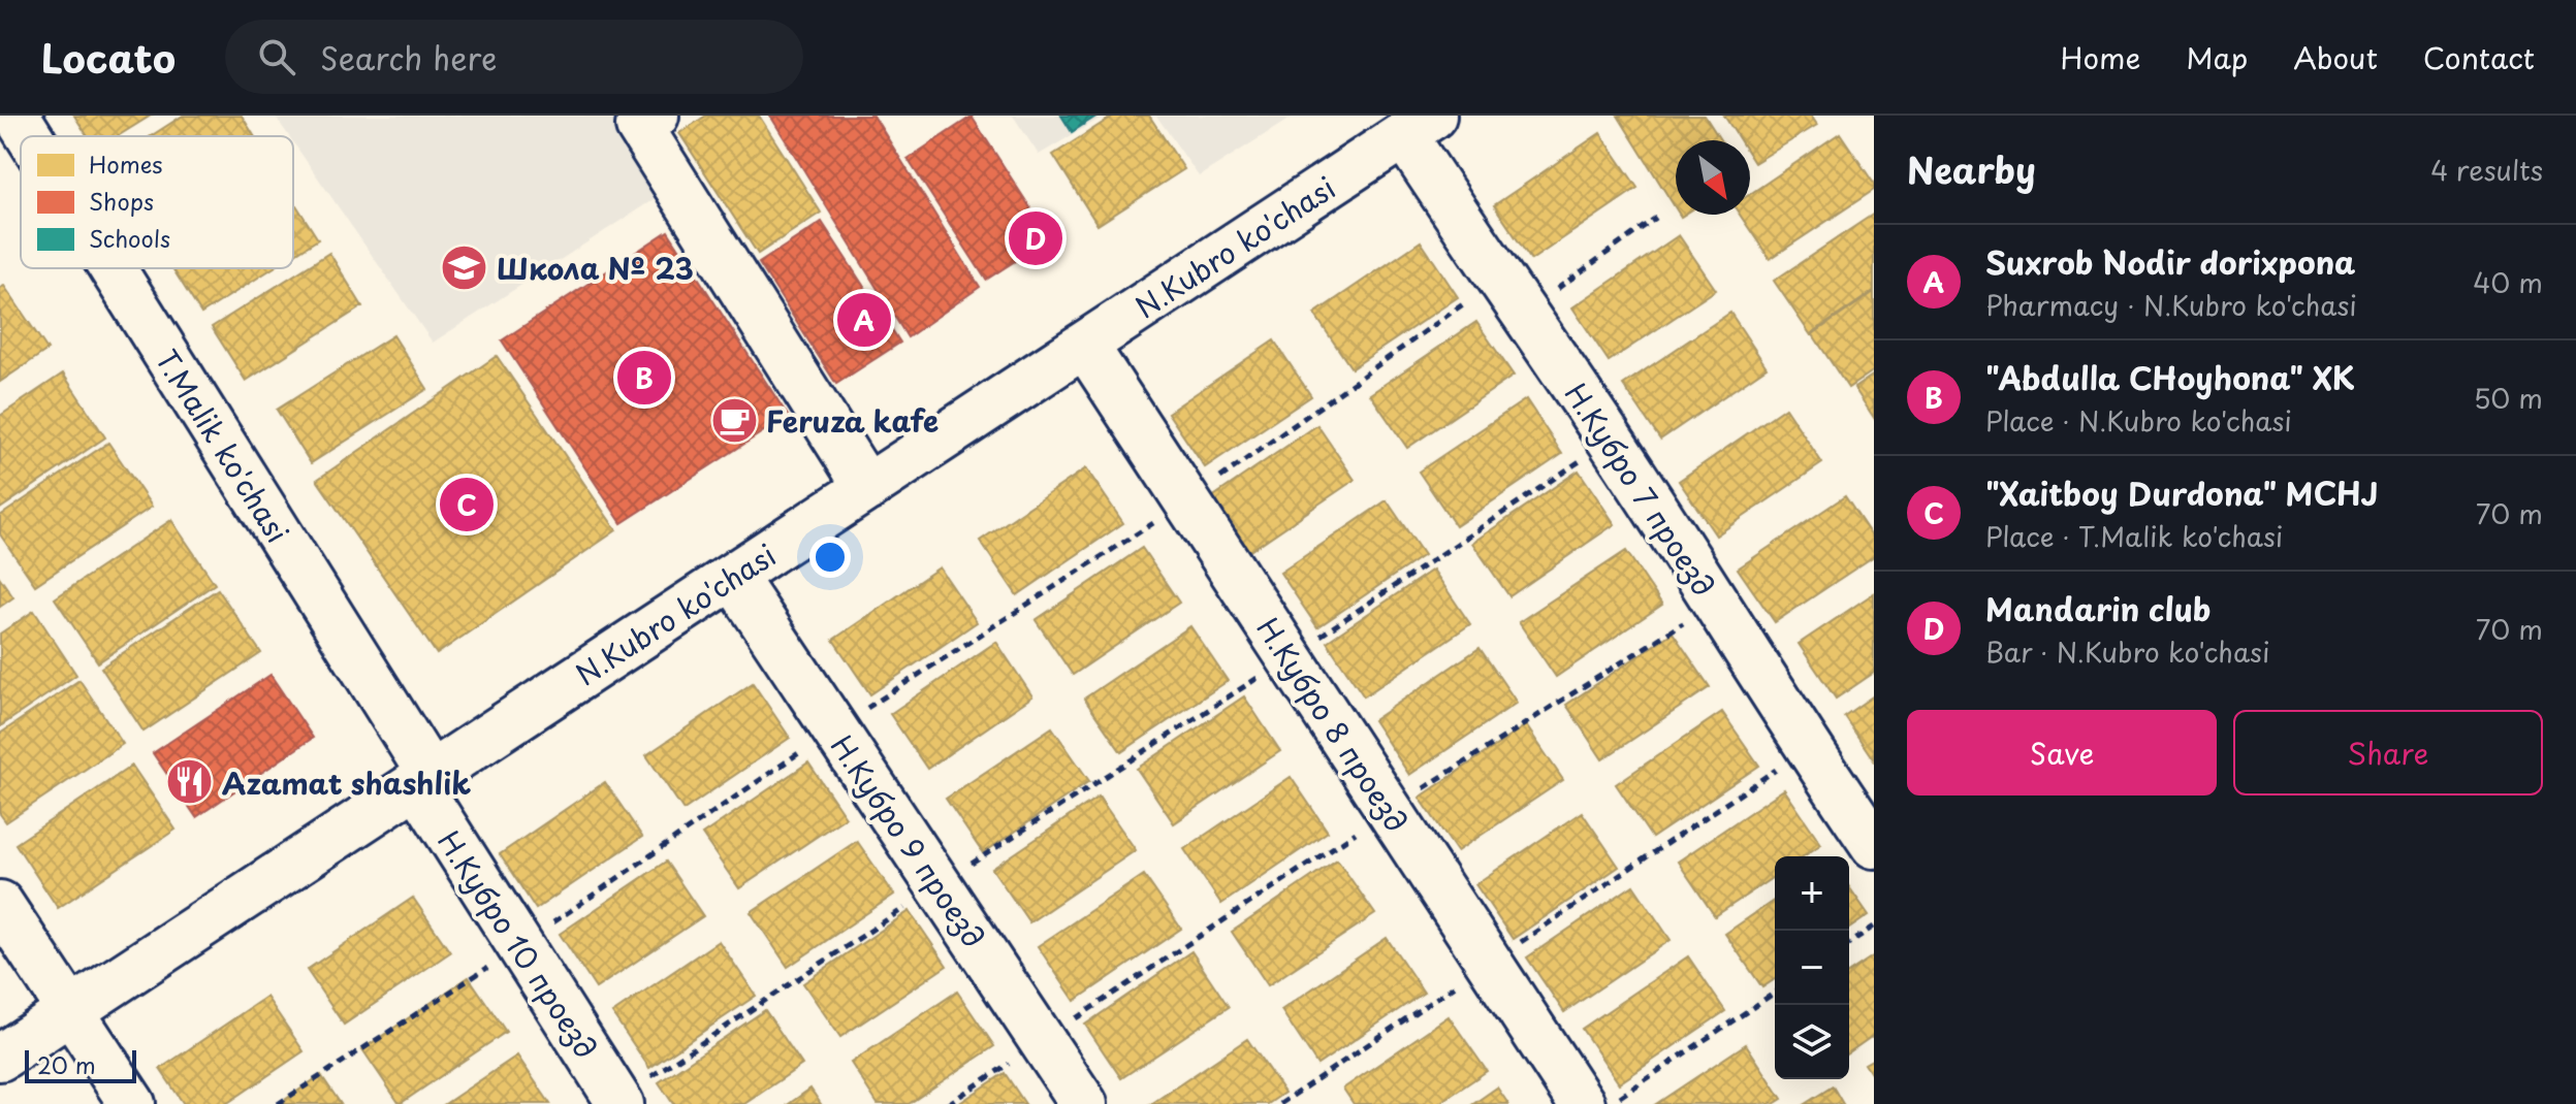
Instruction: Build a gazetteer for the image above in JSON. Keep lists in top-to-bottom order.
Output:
{
  "streets": {
    "street": [
      "N.Kubro ko'chasi",
      "T.Malik ko'chasi",
      "Н.Кубро 7 проезд",
      "Н.Кубро 8 проезд",
      "Н.Кубро 9 проезд",
      "Н.Кубро 10 проезд"
    ]
  },
  "crossings": [
    ["N.Kubro ko'chasi", "T.Malik ko'chasi"],
    ["N.Kubro ko'chasi", "Н.Кубро 7 проезд"],
    ["N.Kubro ko'chasi", "Н.Кубро 8 проезд"],
    ["N.Kubro ko'chasi", "Н.Кубро 9 проезд"],
    ["N.Kubro ko'chasi", "Н.Кубро 10 проезд"],
    ["T.Malik ko'chasi", "Н.Кубро 10 проезд"]
  ],
  "places": {
    "school or university": ["Школа № 23"],
    "cafe": ["Feruza kafe"],
    "restaurant": ["Azamat shashlik"]
  },
  "legend": ["Homes", "Shops", "Schools"],
  "scale_bar": "20 m",
  "north": "bottom right",
  "page": {
    "header": "Locato",
    "search": "Search here",
    "nav": [
      "Home",
      "Map",
      "About",
      "Contact"
    ],
    "heading": ["Nearby", "4 results"],
    "pins": [
      "D",
      "A",
      "B",
      "C"
    ],
    "list": [
      {
        "mark": "A",
        "name": "Suxrob Nodir dorixpona",
        "note": "Pharmacy · N.Kubro ko'chasi",
        "value": "40 m"
      },
      {
        "mark": "B",
        "name": "\"Abdulla CHoyhona\" XK",
        "note": "Place · N.Kubro ko'chasi",
        "value": "50 m"
      },
      {
        "mark": "C",
        "name": "\"Xaitboy Durdona\" MCHJ",
        "note": "Place · T.Malik ko'chasi",
        "value": "70 m"
      },
      {
        "mark": "D",
        "name": "Mandarin club",
        "note": "Bar · N.Kubro ko'chasi",
        "value": "70 m"
      }
    ],
    "buttons": ["Save", "Share"],
    "map_buttons": ["+", "−"],
    "scale": "20 m"
  }
}
